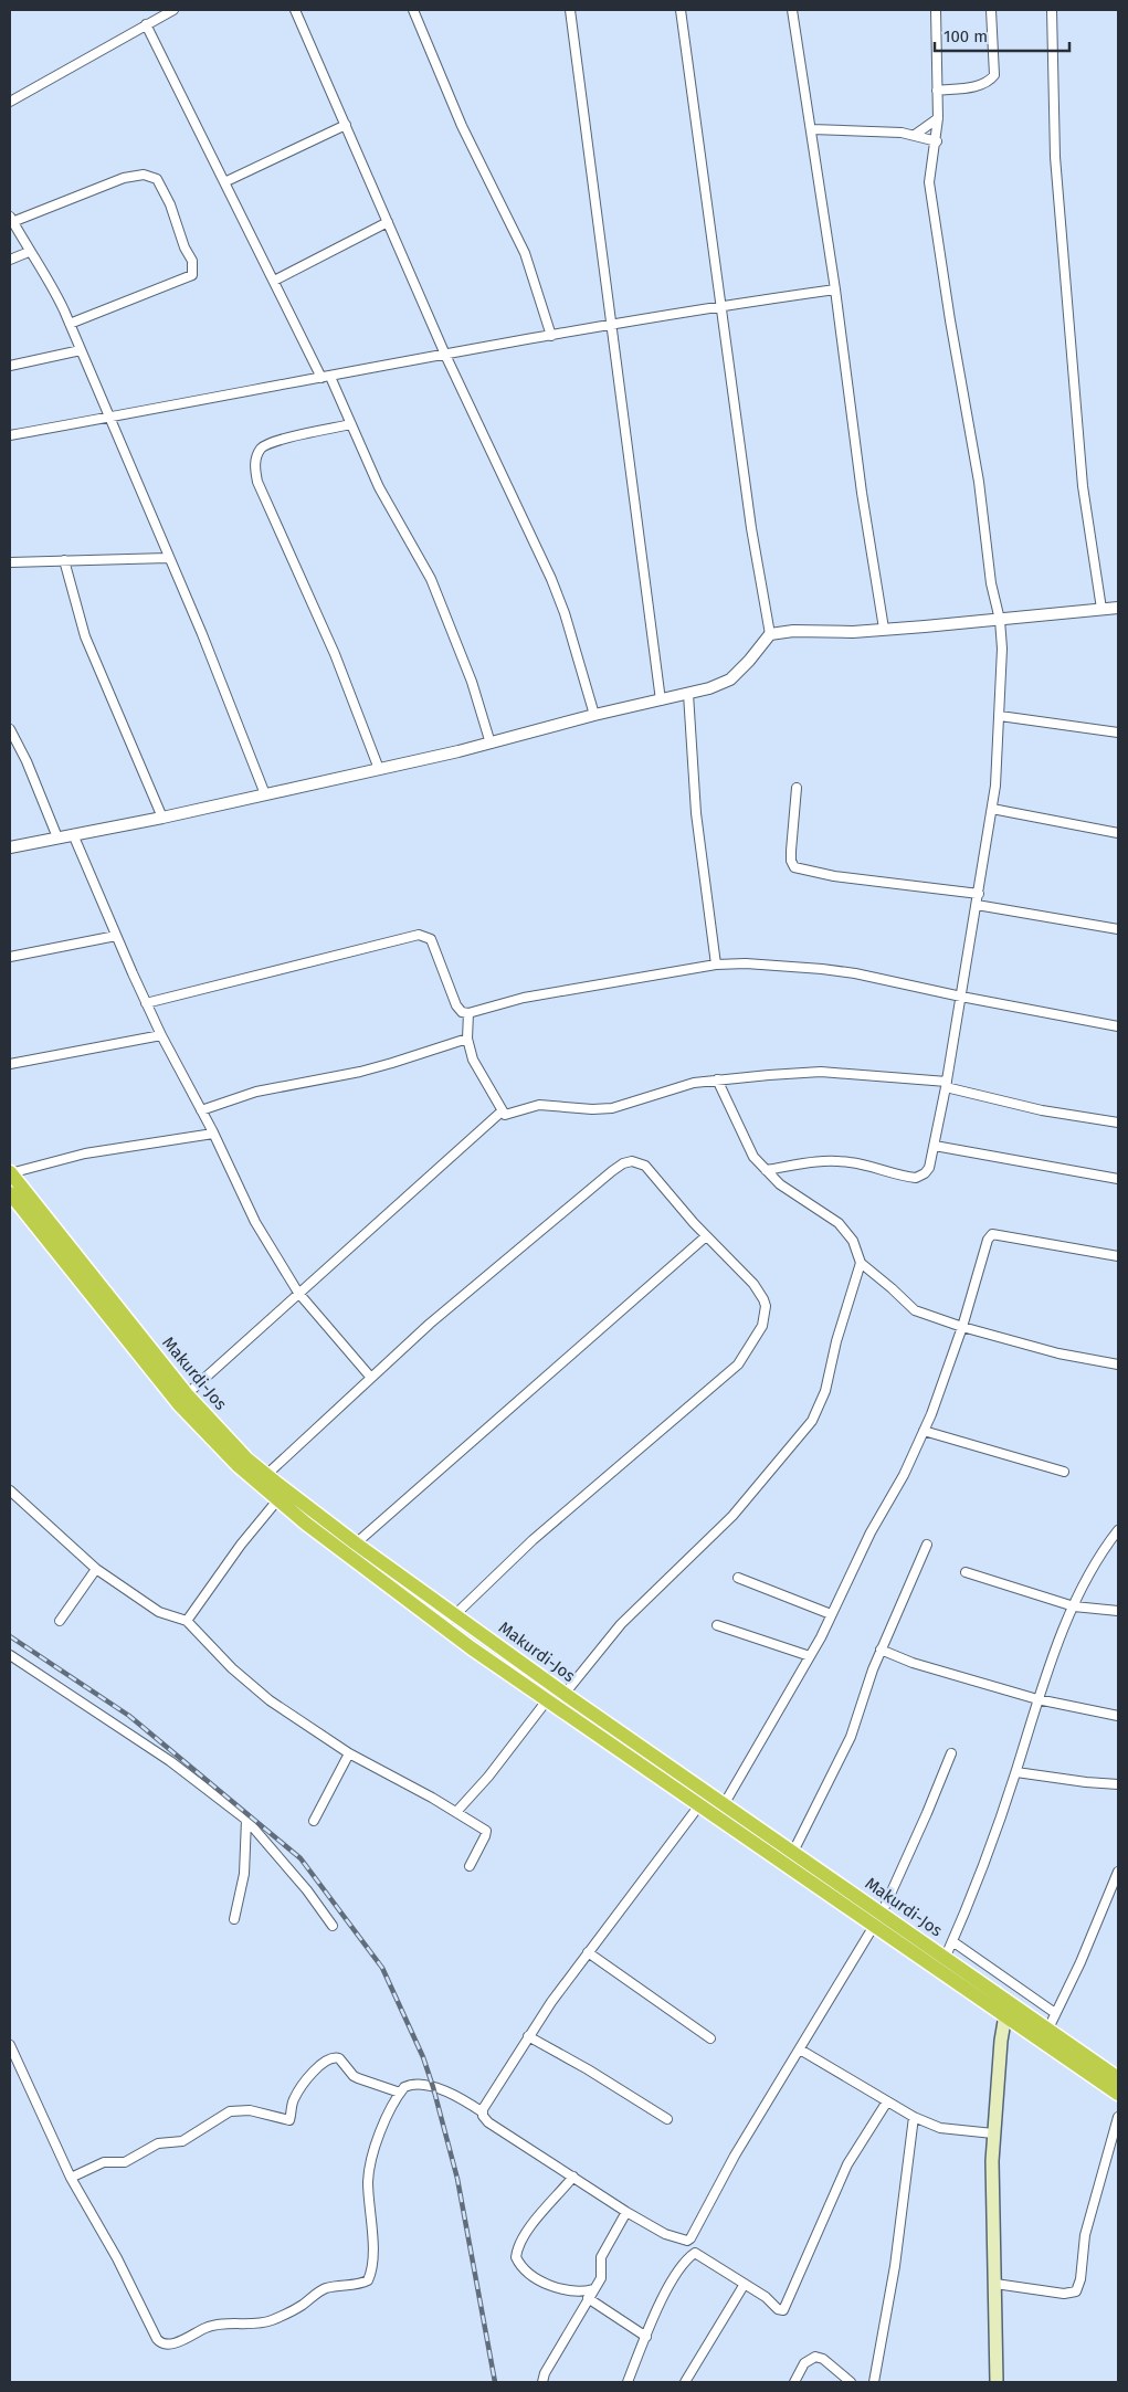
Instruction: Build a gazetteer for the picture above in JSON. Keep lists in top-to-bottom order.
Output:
{
  "streets": {
    "highway": ["Makurdi-Jos"]
  },
  "scale_bar": "100 m"
}
